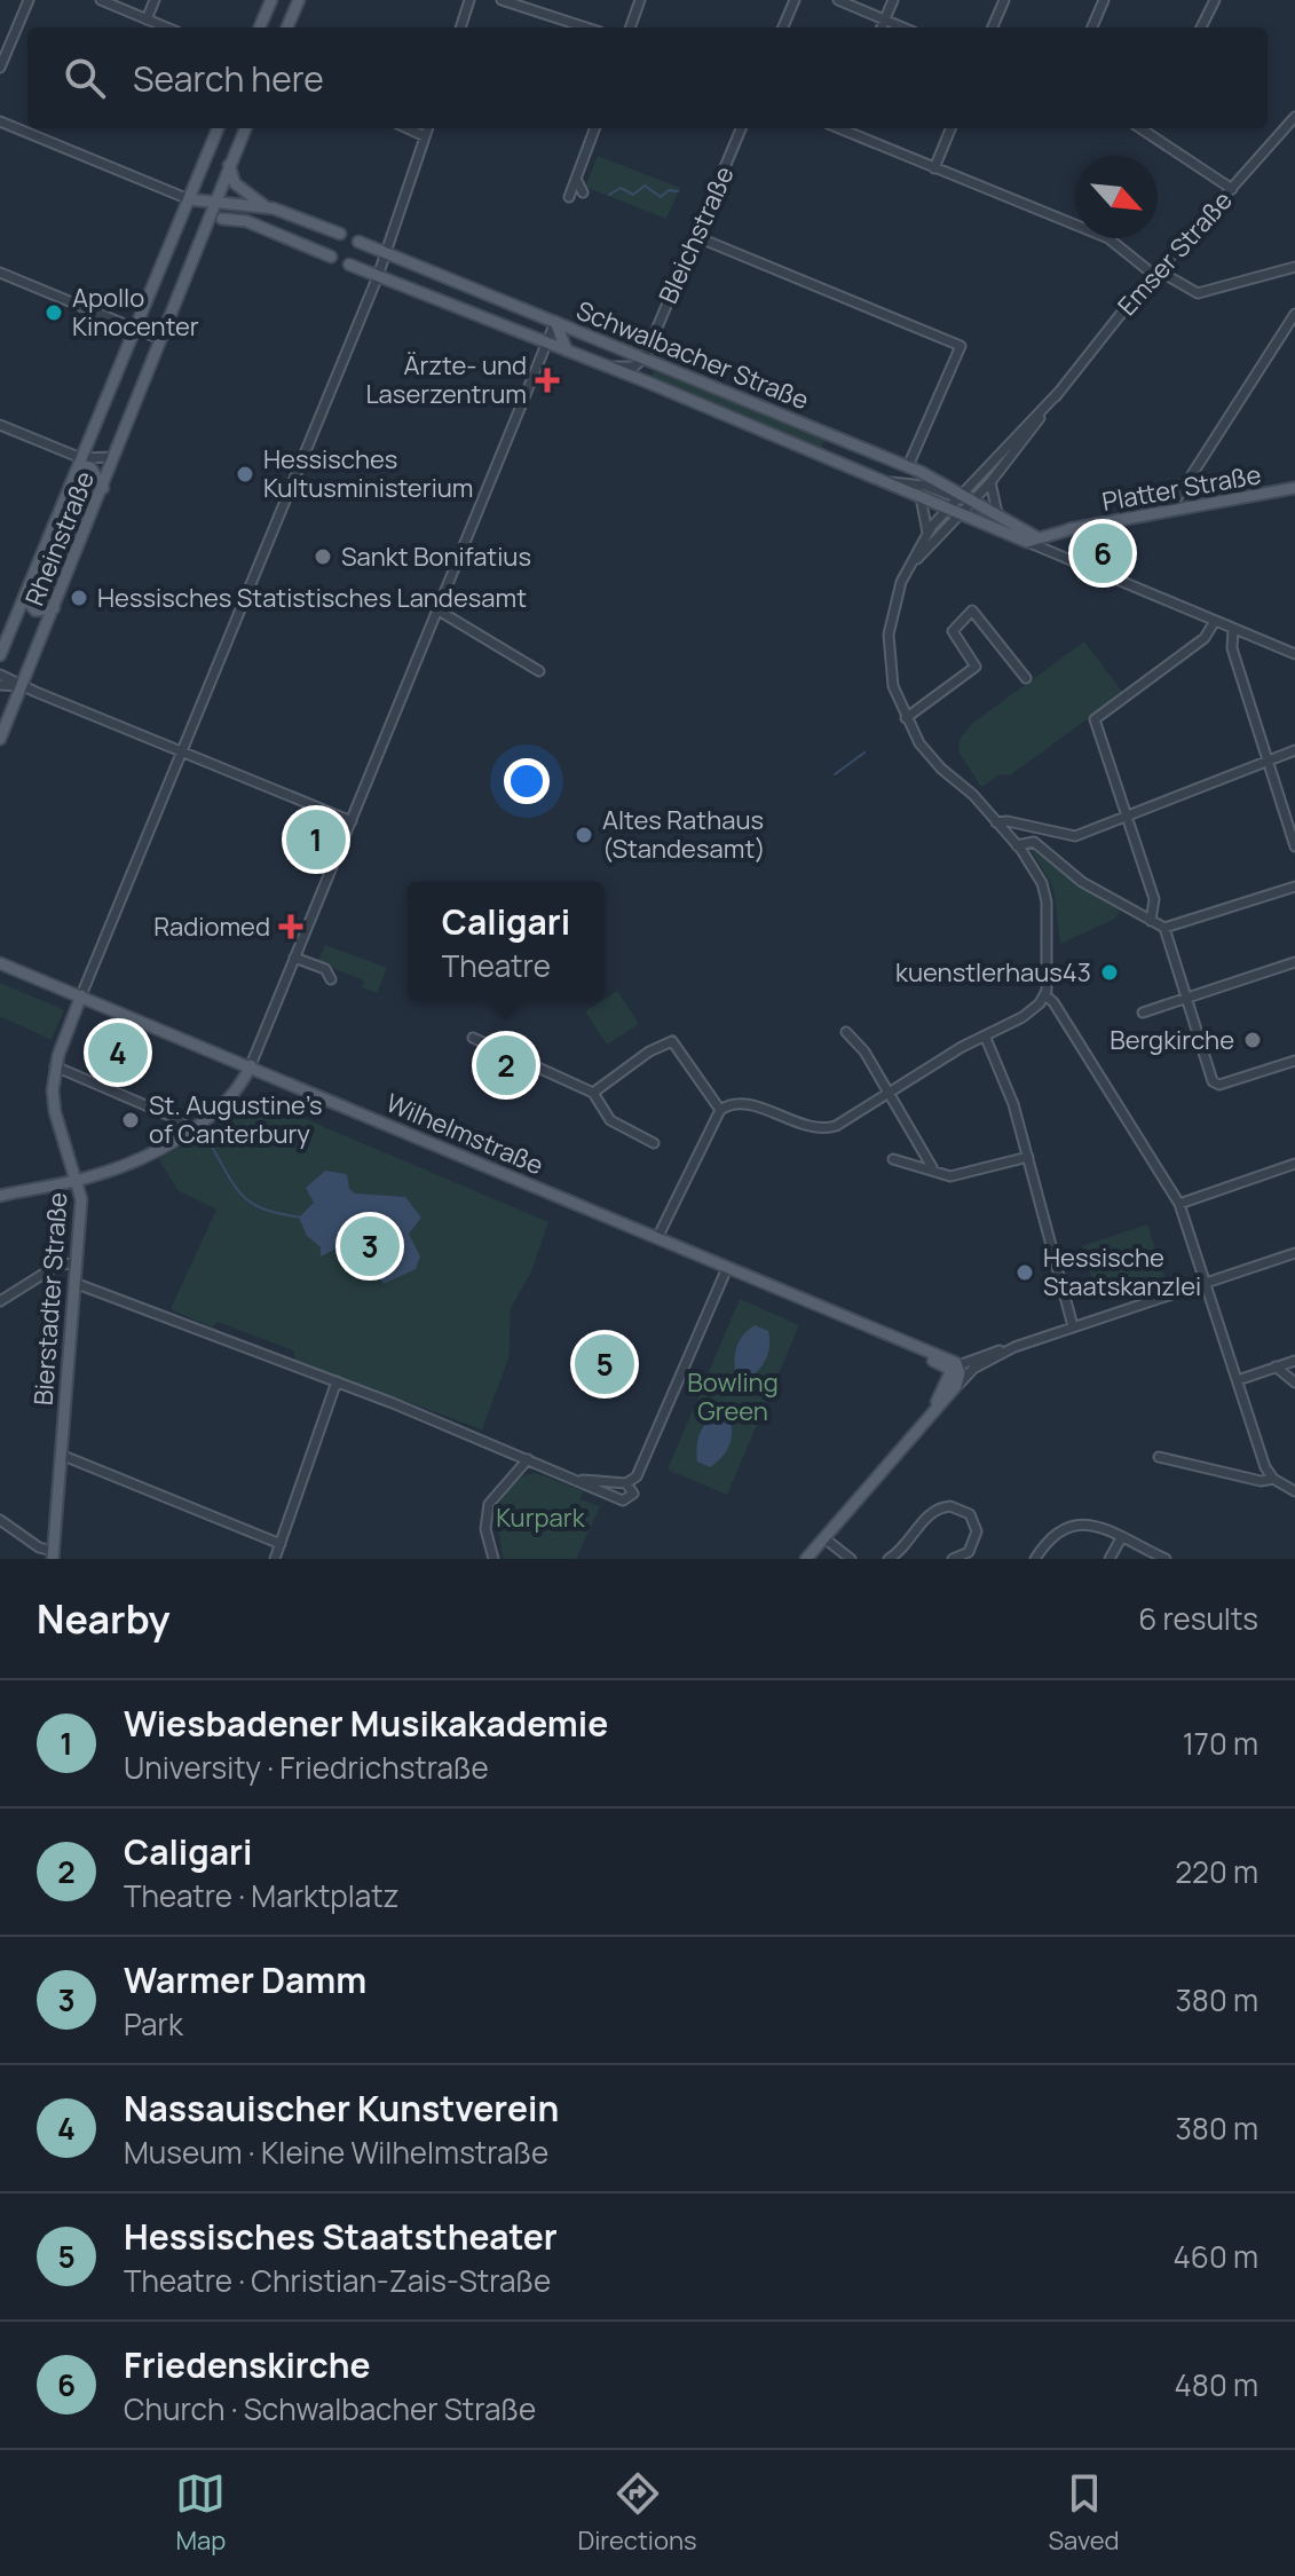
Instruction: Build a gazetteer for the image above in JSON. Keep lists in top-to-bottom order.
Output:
{
  "streets": {
    "main road": [
      "Schwalbacher Straße",
      "Platter Straße",
      "Rheinstraße",
      "Wilhelmstraße",
      "Bierstadter Straße"
    ],
    "street": ["Bleichstraße", "Emser Straße"]
  },
  "crossings": [
    ["Bleichstraße", "Schwalbacher Straße"],
    ["Emser Straße", "Schwalbacher Straße"],
    ["Schwalbacher Straße", "Platter Straße"],
    ["Wilhelmstraße", "Bierstadter Straße"]
  ],
  "parks": ["Bowling Green", "Kurpark"],
  "places": {
    "other": [
      "Apollo Kinocenter",
      "Hessisches Kultusministerium",
      "Sankt Bonifatius",
      "Hessisches Statistisches Landesamt",
      "Altes Rathaus (Standesamt)",
      "kuenstlerhaus43",
      "Bergkirche",
      "St. Augustine’s of Canterbury",
      "Hessische Staatskanzlei"
    ],
    "health": ["Ärzte- und Laserzentrum", "Radiomed"]
  },
  "north": "bottom right",
  "page": {
    "search": "Search here",
    "pins": [
      "6",
      "1",
      "4",
      "2",
      "3",
      "5"
    ],
    "popup": ["Caligari", "Theatre"],
    "heading": ["Nearby", "6 results"],
    "list": [
      {
        "mark": "1",
        "name": "Wiesbadener Musikakademie",
        "note": "University · Friedrichstraße",
        "value": "170 m"
      },
      {
        "mark": "2",
        "name": "Caligari",
        "note": "Theatre · Marktplatz",
        "value": "220 m"
      },
      {
        "mark": "3",
        "name": "Warmer Damm",
        "note": "Park",
        "value": "380 m"
      },
      {
        "mark": "4",
        "name": "Nassauischer Kunstverein",
        "note": "Museum · Kleine Wilhelmstraße",
        "value": "380 m"
      },
      {
        "mark": "5",
        "name": "Hessisches Staatstheater",
        "note": "Theatre · Christian-Zais-Straße",
        "value": "460 m"
      },
      {
        "mark": "6",
        "name": "Friedenskirche",
        "note": "Church · Schwalbacher Straße",
        "value": "480 m"
      }
    ],
    "nav": ["Map", "Directions", "Saved"]
  }
}
